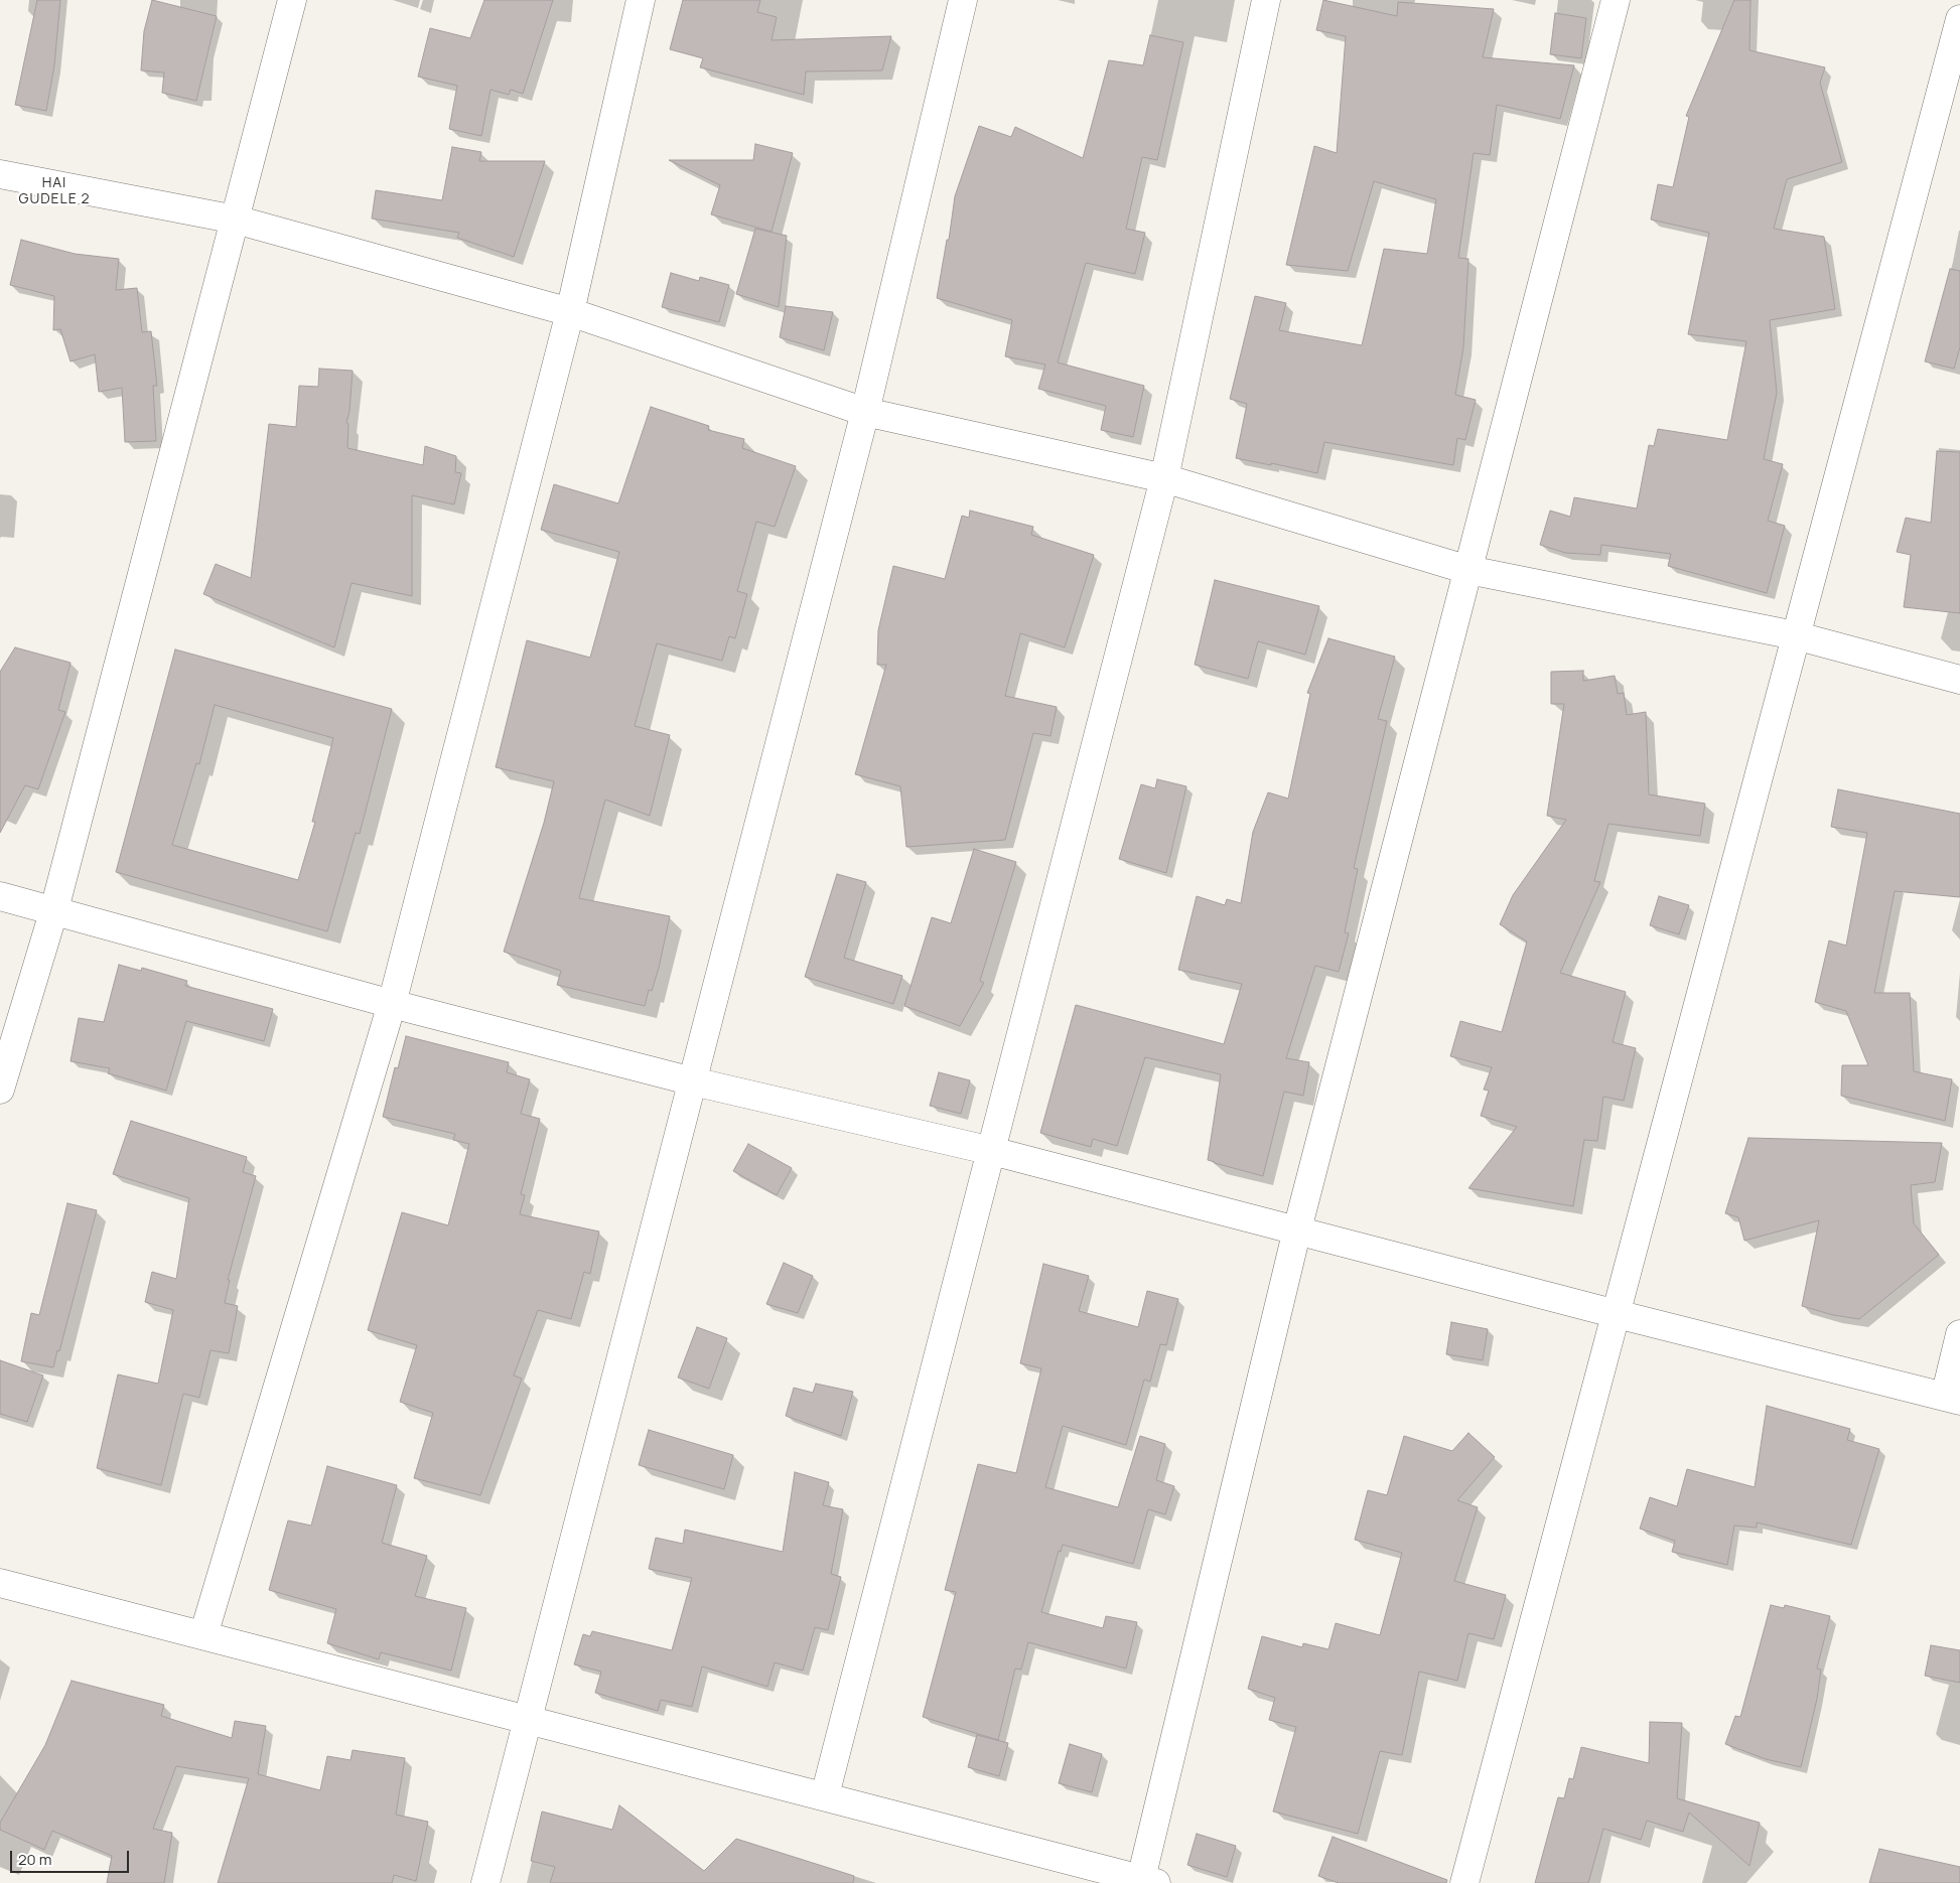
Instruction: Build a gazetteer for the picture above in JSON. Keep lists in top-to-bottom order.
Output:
{
  "districts": ["HAI GUDELE 2"],
  "scale_bar": "20 m"
}
